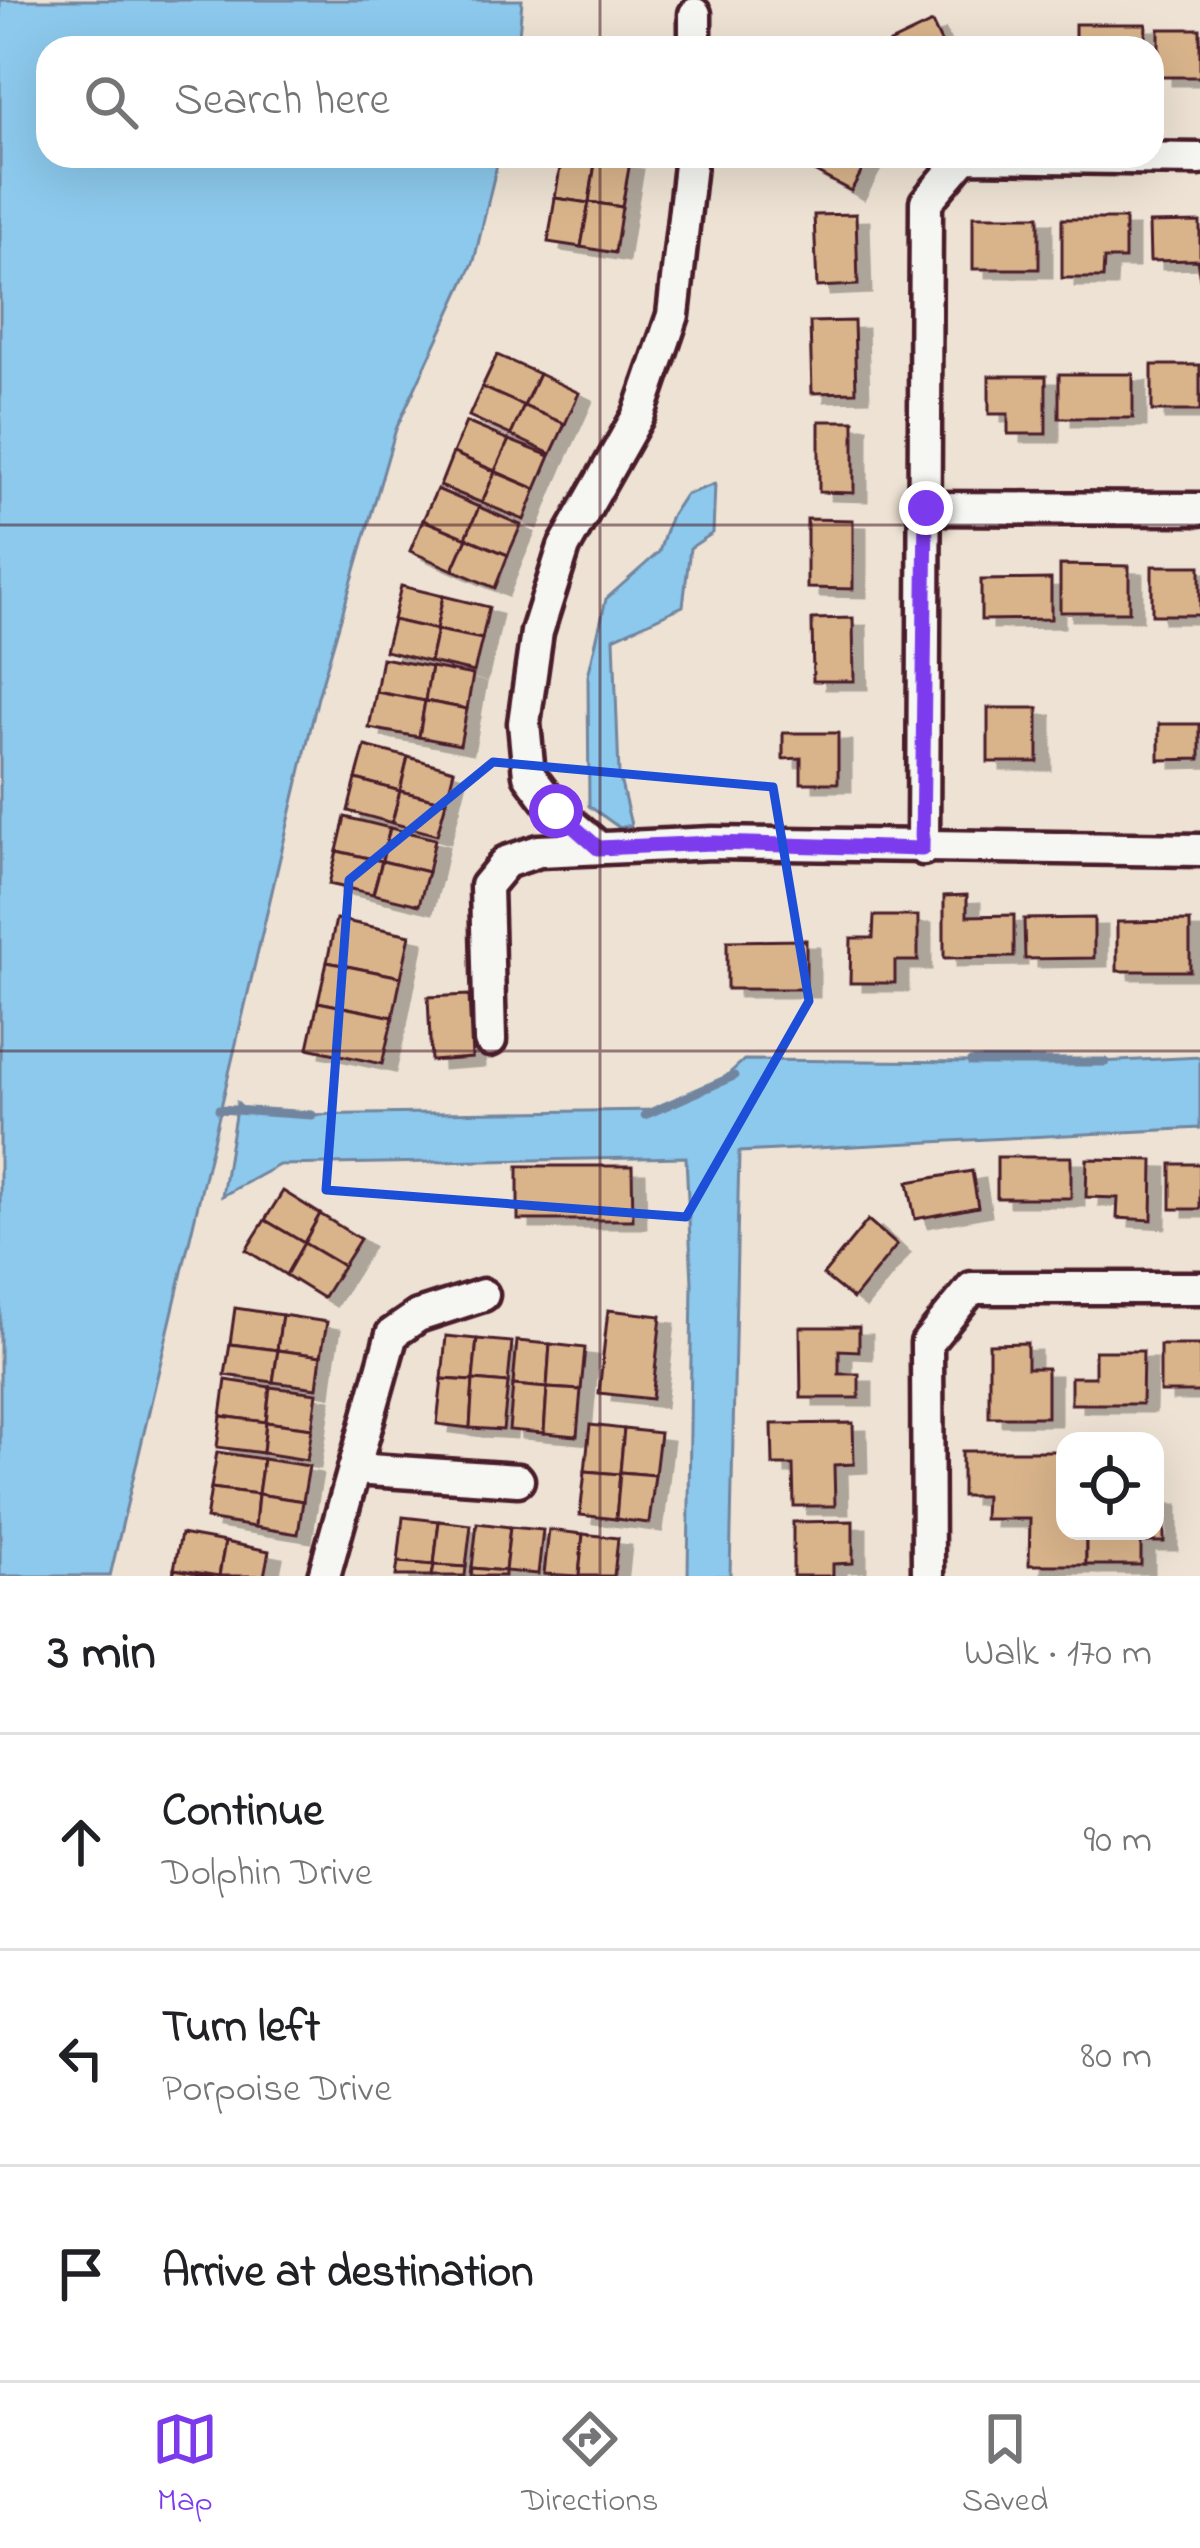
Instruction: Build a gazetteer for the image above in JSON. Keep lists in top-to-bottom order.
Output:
{
  "page": {
    "search": "Search here",
    "heading": ["3 min", "Walk · 170 m"],
    "list": [
      ["Continue", "Dolphin Drive", "90 m"],
      ["Turn left", "Porpoise Drive", "80 m"],
      "Arrive at destination"
    ],
    "nav": ["Map", "Directions", "Saved"]
  }
}
